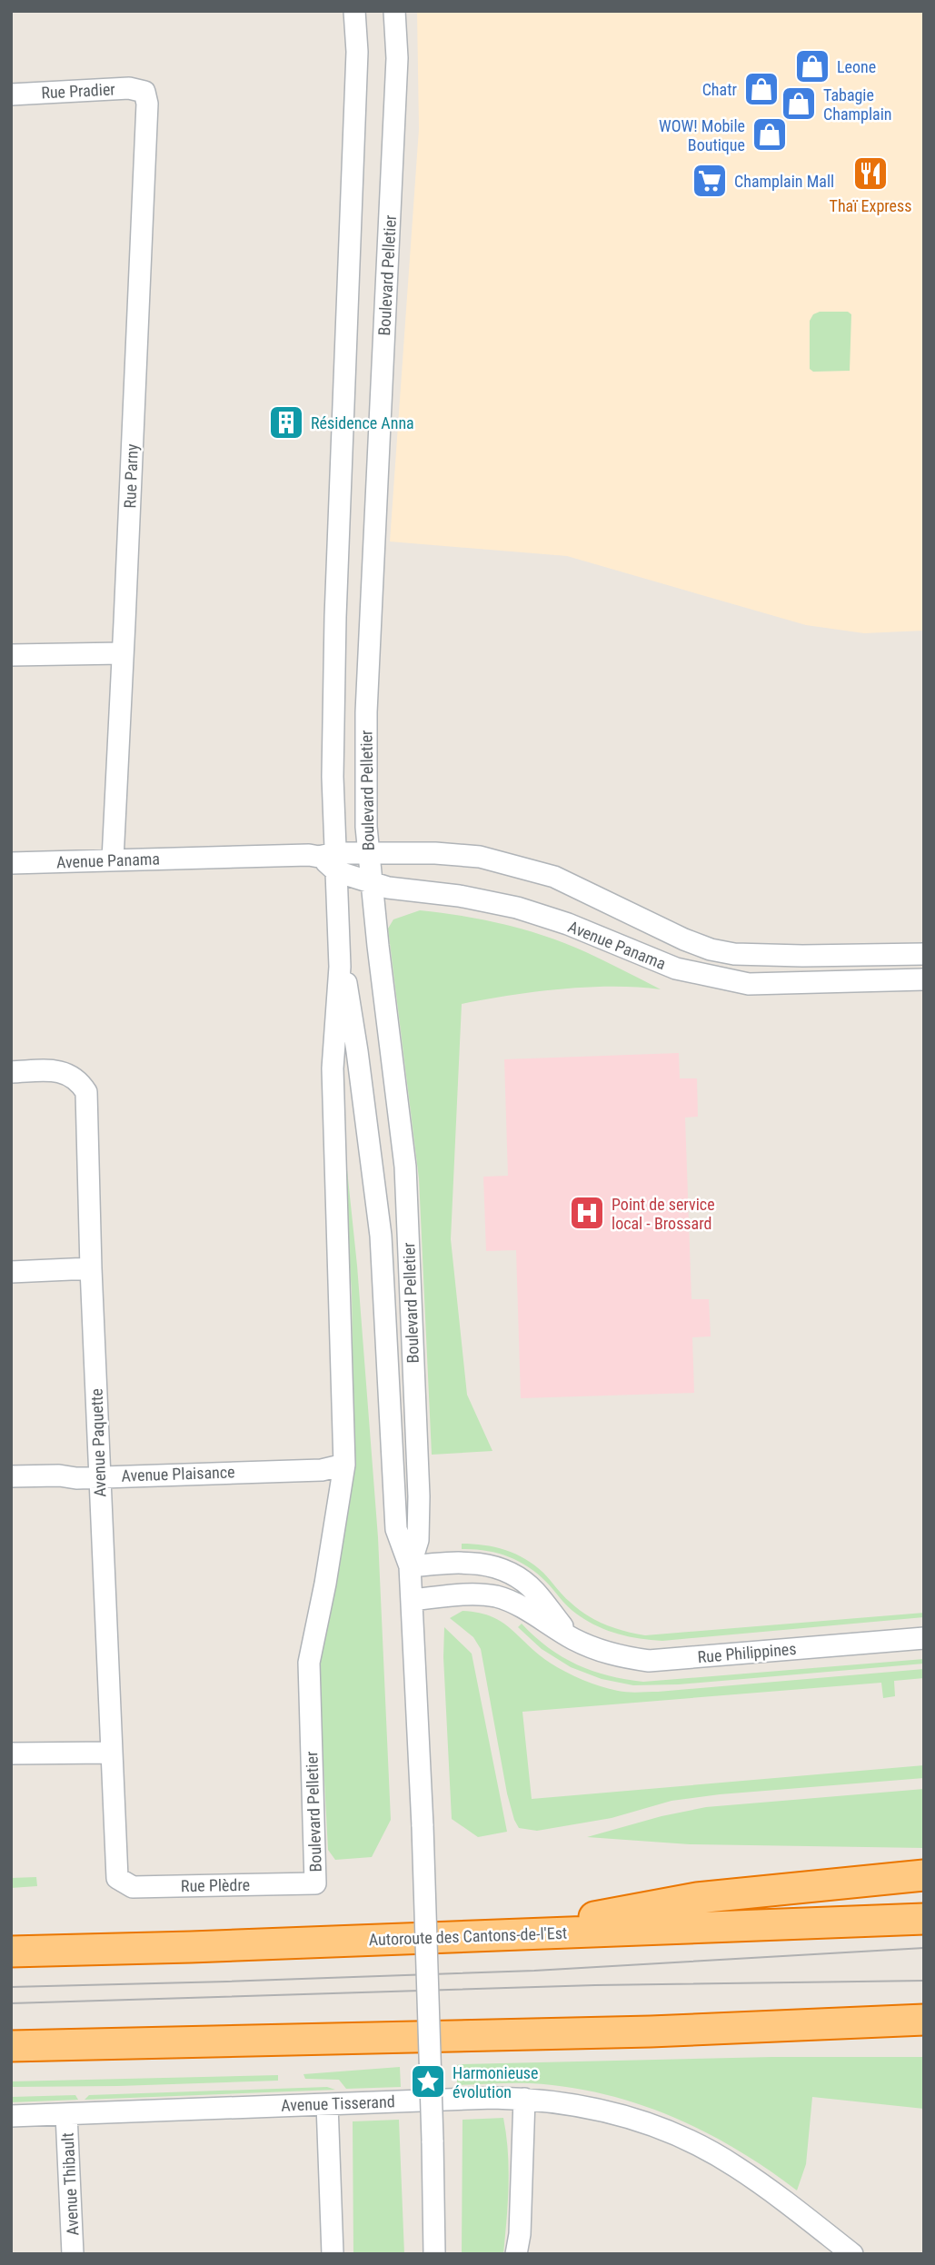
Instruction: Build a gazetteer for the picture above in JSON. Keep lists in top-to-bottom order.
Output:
{
  "streets": {
    "highway": ["Autoroute des Cantons-de-l'Est"],
    "street": [
      "Rue Pradier",
      "Boulevard Pelletier",
      "Rue Parny",
      "Avenue Panama",
      "Avenue Paquette",
      "Avenue Plaisance",
      "Rue Philippines",
      "Rue Plèdre",
      "Avenue Tisserand",
      "Avenue Thibault"
    ]
  },
  "crossings": [
    ["Rue Pradier", "Rue Parny"],
    ["Boulevard Pelletier", "Avenue Panama"],
    ["Boulevard Pelletier", "Avenue Plaisance"],
    ["Boulevard Pelletier", "Rue Philippines"],
    ["Boulevard Pelletier", "Rue Plèdre"],
    ["Rue Parny", "Avenue Panama"],
    ["Avenue Paquette", "Avenue Plaisance"],
    ["Avenue Paquette", "Rue Plèdre"],
    ["Avenue Tisserand", "Avenue Thibault"]
  ],
  "places": {
    "shop": [
      "Leone",
      "Chatr",
      "Tabagie Champlain",
      "WOW! Mobile Boutique"
    ],
    "restaurant": ["Thaï Express"],
    "supermarket": ["Champlain Mall"],
    "building": ["Résidence Anna"],
    "hospital": ["Point de service local - Brossard"],
    "place": ["Harmonieuse évolution"]
  }
}
